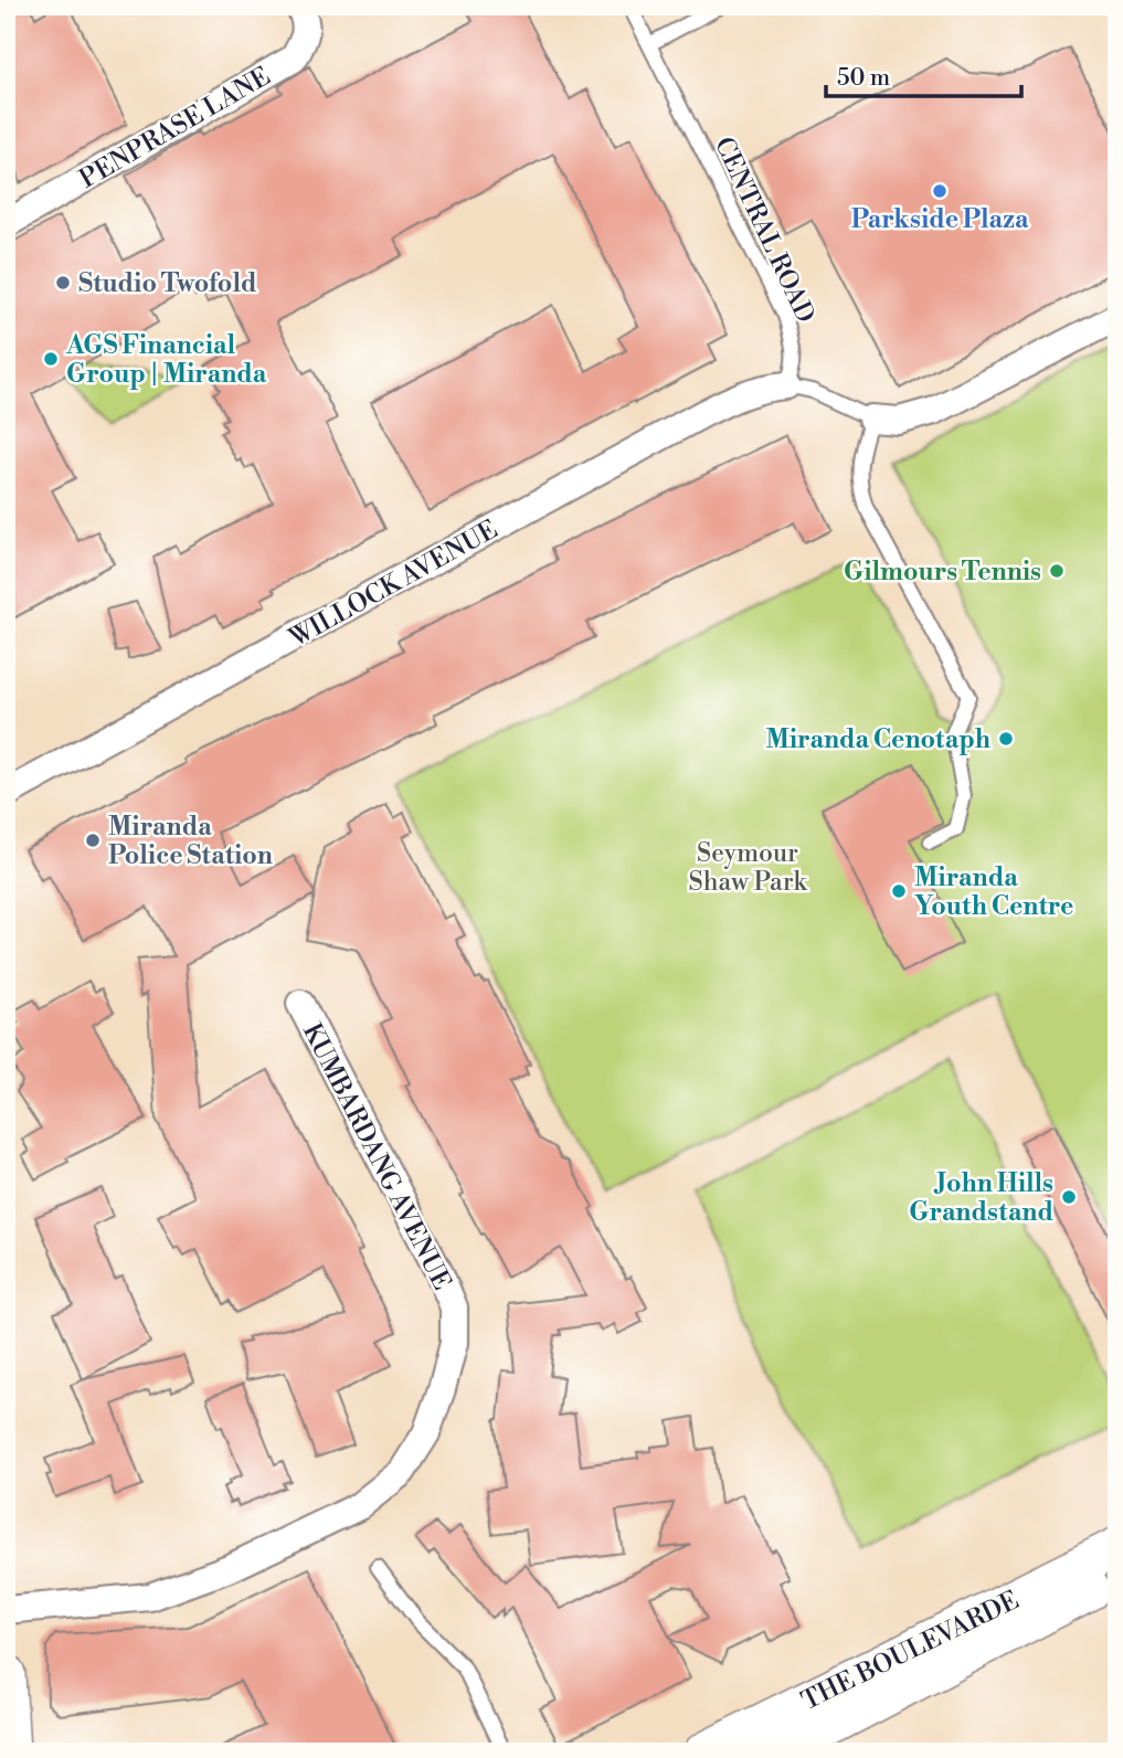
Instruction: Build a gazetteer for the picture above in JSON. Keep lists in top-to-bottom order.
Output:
{
  "streets": {
    "main road": ["THE BOULEVARDE"],
    "street": ["PENPRASE LANE", "WILLOCK AVENUE", "KUMBARDANG AVENUE"],
    "lane": ["CENTRAL ROAD"]
  },
  "crossings": [
    ["CENTRAL ROAD", "WILLOCK AVENUE"]
  ],
  "parks": ["Seymour Shaw Park"],
  "places": [
    "Parkside Plaza",
    "Studio Twofold",
    "AGS Financial Group | Miranda",
    "Gilmours Tennis",
    "Miranda Cenotaph",
    "Miranda Police Station",
    "Miranda Youth Centre",
    "John Hills Grandstand"
  ],
  "scale_bar": "50 m"
}
